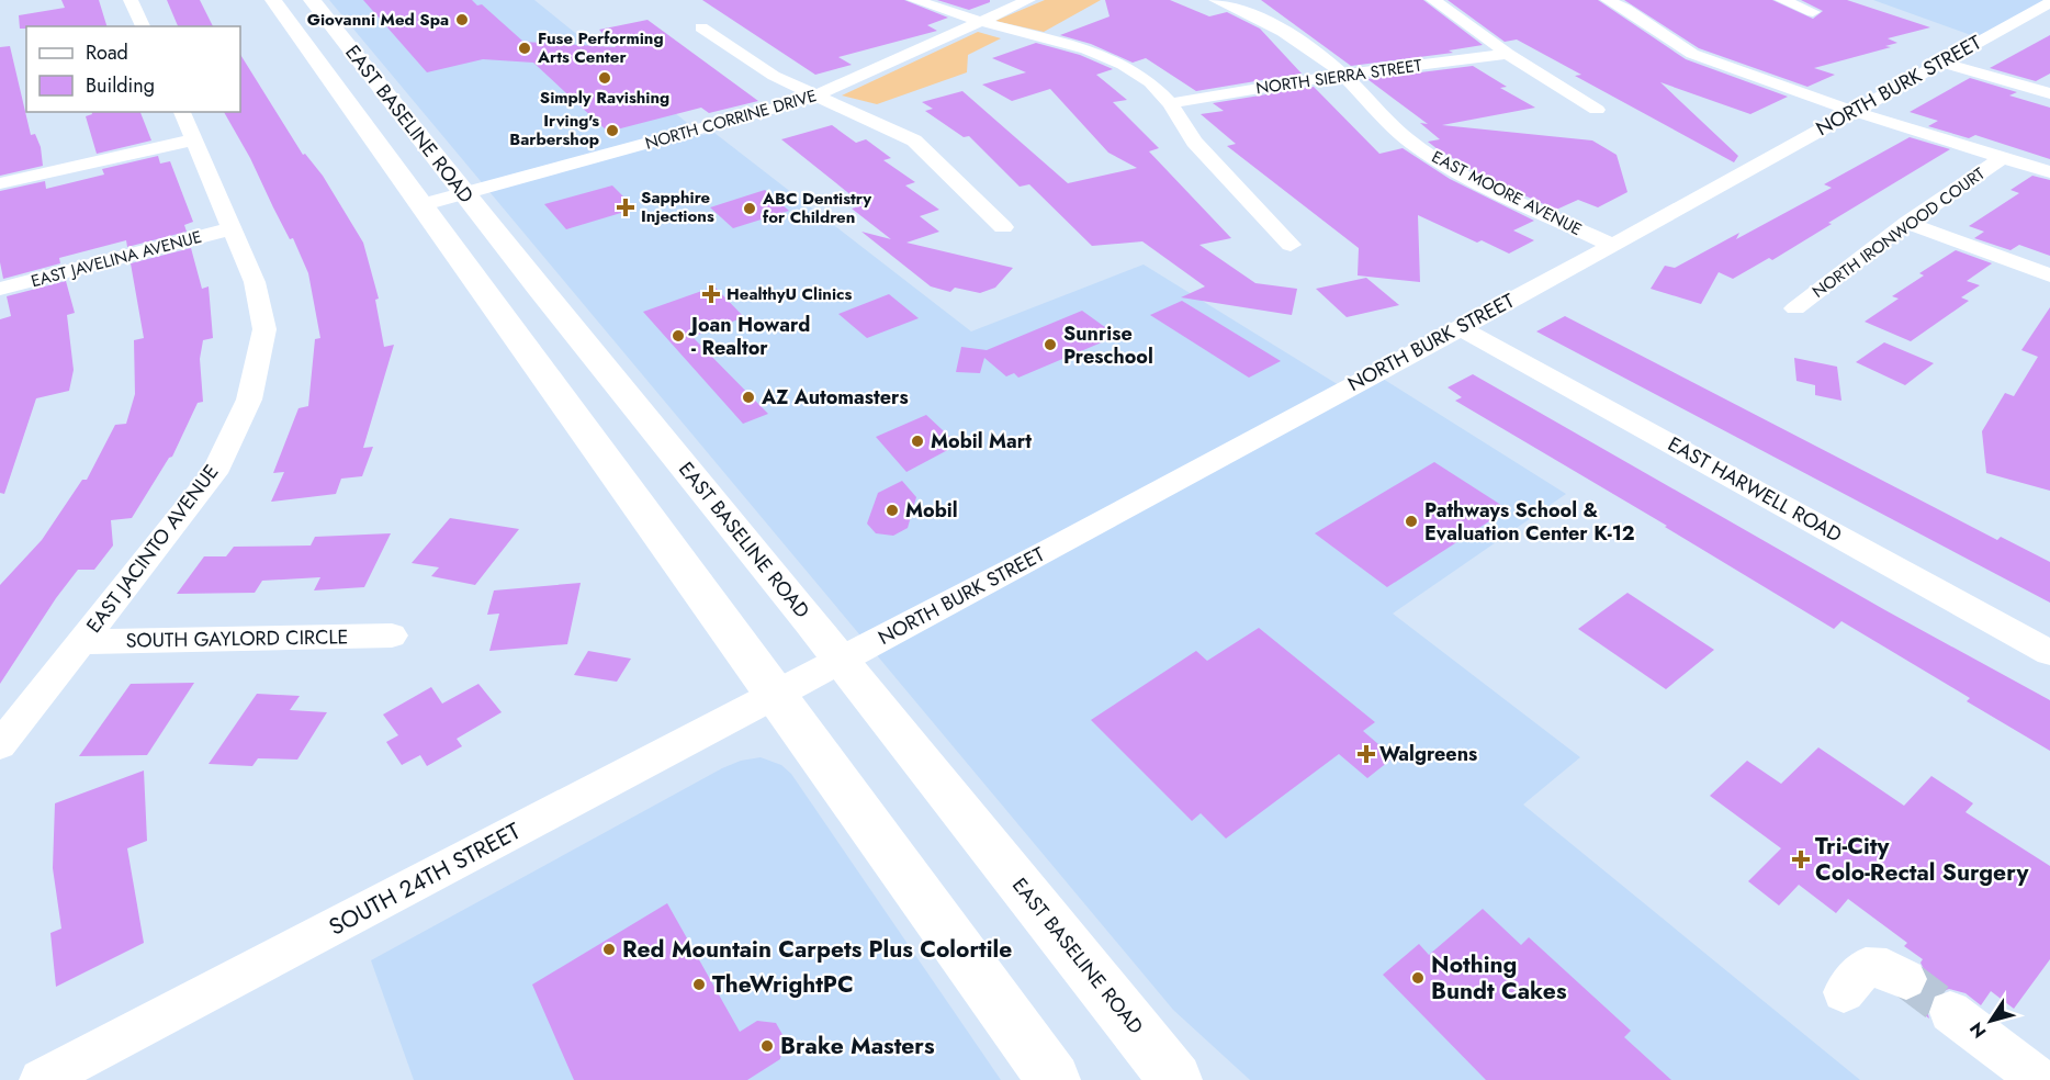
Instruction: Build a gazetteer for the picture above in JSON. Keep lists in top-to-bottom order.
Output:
{
  "streets": {
    "main road": ["EAST BASELINE ROAD"],
    "street": [
      "NORTH SIERRA STREET",
      "NORTH BURK STREET",
      "NORTH CORRINE DRIVE",
      "EAST MOORE AVENUE",
      "NORTH IRONWOOD COURT",
      "EAST JAVELINA AVENUE",
      "EAST HARWELL ROAD",
      "EAST JACINTO AVENUE",
      "SOUTH GAYLORD CIRCLE",
      "SOUTH 24TH STREET"
    ]
  },
  "crossings": [
    ["NORTH SIERRA STREET", "EAST MOORE AVENUE"],
    ["NORTH BURK STREET", "EAST BASELINE ROAD"],
    ["NORTH BURK STREET", "EAST MOORE AVENUE"],
    ["NORTH BURK STREET", "EAST HARWELL ROAD"],
    ["NORTH BURK STREET", "SOUTH 24TH STREET"],
    ["NORTH CORRINE DRIVE", "EAST BASELINE ROAD"],
    ["EAST BASELINE ROAD", "SOUTH 24TH STREET"],
    ["EAST JAVELINA AVENUE", "EAST JACINTO AVENUE"],
    ["EAST JACINTO AVENUE", "SOUTH GAYLORD CIRCLE"]
  ],
  "places": {
    "other": [
      "Giovanni Med Spa",
      "Fuse Performing Arts Center",
      "Simply Ravishing",
      "Irving's Barbershop",
      "ABC Dentistry for Children",
      "Joan Howard - Realtor",
      "Sunrise Preschool",
      "AZ Automasters",
      "Mobil Mart",
      "Mobil",
      "Pathways School & Evaluation Center K-12",
      "Red Mountain Carpets Plus Colortile",
      "Nothing Bundt Cakes",
      "TheWrightPC",
      "Brake Masters"
    ],
    "health": [
      "Sapphire Injections",
      "HealthyU Clinics",
      "Walgreens",
      "Tri-City Colo-Rectal Surgery"
    ]
  },
  "legend": ["Road", "Building"],
  "north": "bottom left"
}
